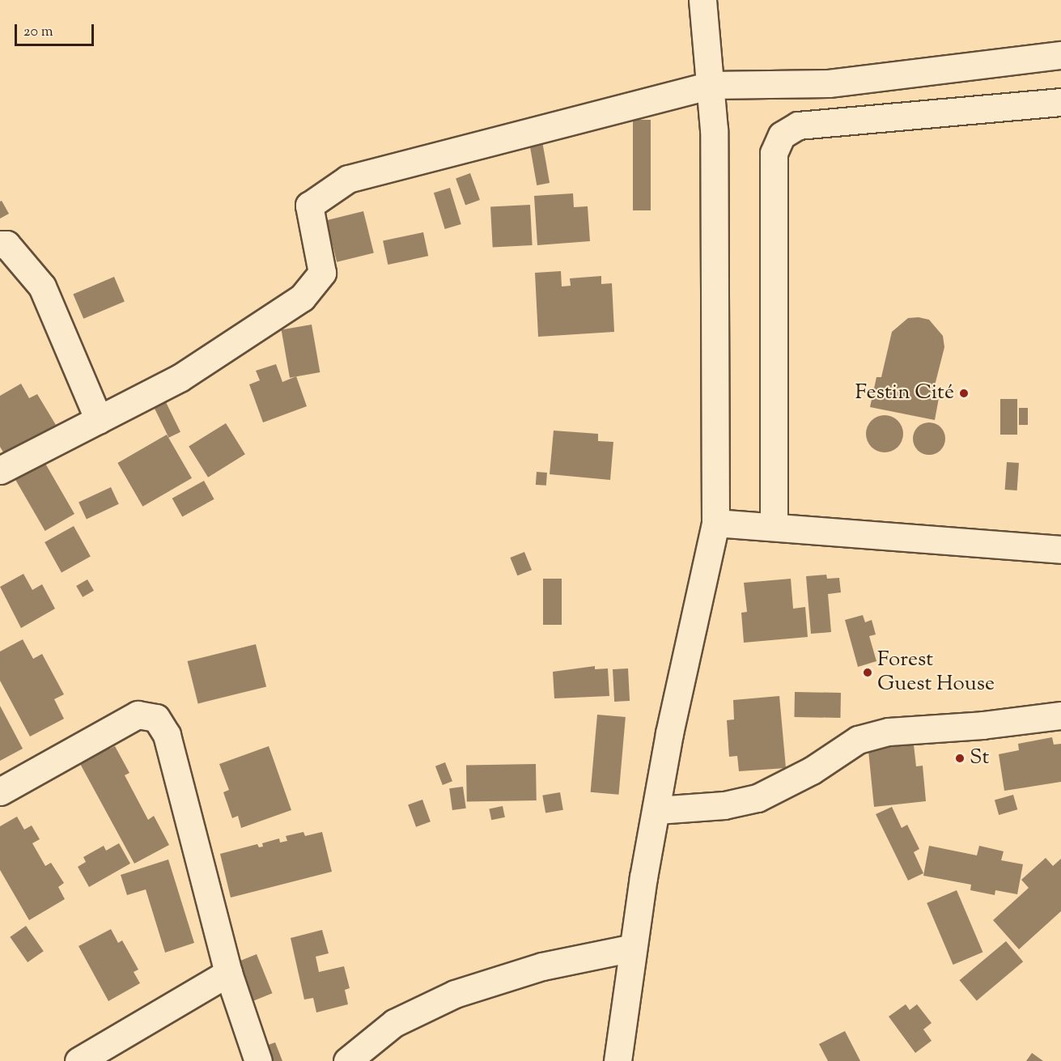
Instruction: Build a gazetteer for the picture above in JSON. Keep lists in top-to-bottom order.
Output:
{
  "places": ["Festin Cité", "Forest Guest House", "St"],
  "scale_bar": "20 m"
}
